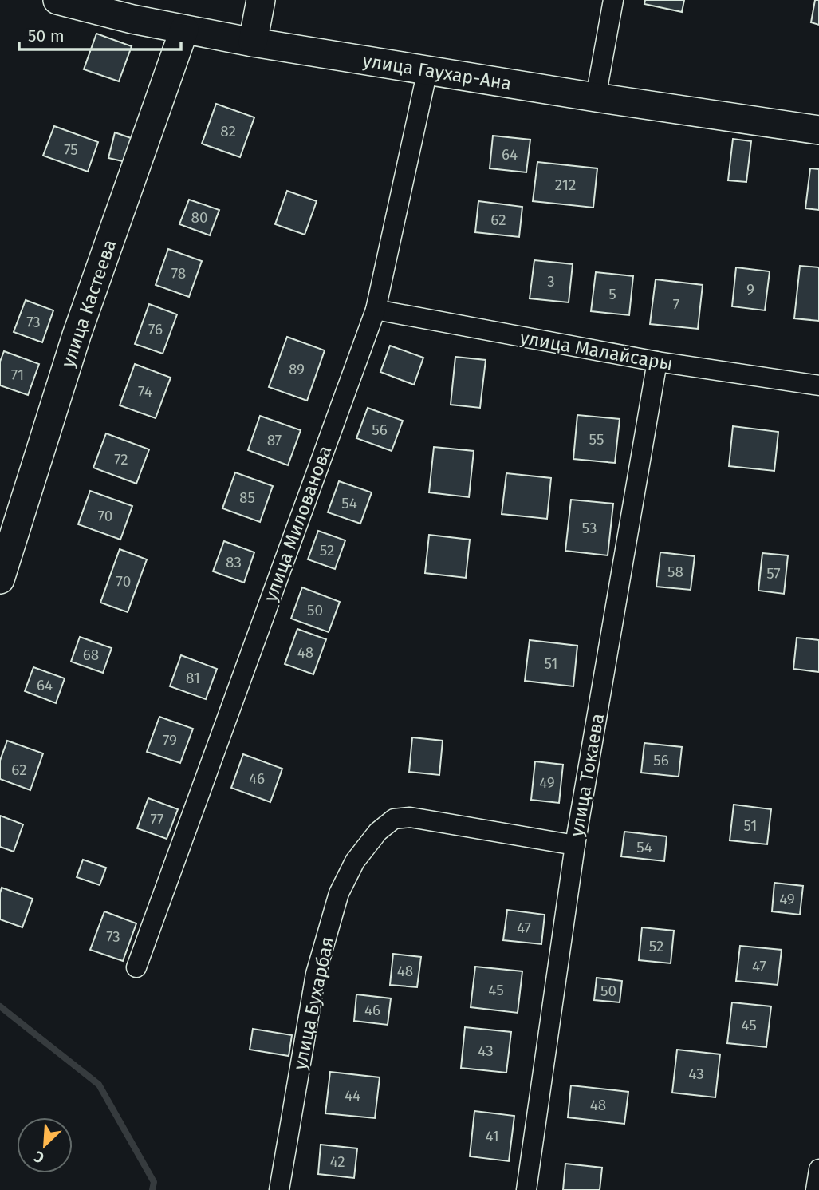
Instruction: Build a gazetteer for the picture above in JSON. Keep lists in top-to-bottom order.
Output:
{
  "streets": {
    "street": [
      "улица Гаухар-Ана",
      "улица Кастеева",
      "улица Малайсары",
      "улица Милованова",
      "улица Токаева",
      "улица Бухарбая"
    ]
  },
  "crossings": [
    ["улица Гаухар-Ана", "улица Кастеева"],
    ["улица Гаухар-Ана", "улица Милованова"],
    ["улица Малайсары", "улица Милованова"],
    ["улица Малайсары", "улица Токаева"],
    ["улица Токаева", "улица Бухарбая"]
  ],
  "house_numbers": [
    "82",
    "75",
    "64",
    "212",
    "80",
    "62",
    "78",
    "3",
    "9",
    "5",
    "7",
    "73",
    "76",
    "89",
    "71",
    "74",
    "56",
    "55",
    "87",
    "72",
    "85",
    "54",
    "70",
    "53",
    "52",
    "83",
    "58",
    "57",
    "70",
    "50",
    "48",
    "68",
    "51",
    "81",
    "64",
    "79",
    "56",
    "62",
    "46",
    "49",
    "77",
    "51",
    "54",
    "49",
    "47",
    "73",
    "52",
    "47",
    "48",
    "45",
    "50",
    "46",
    "45",
    "43",
    "43",
    "44",
    "48",
    "41",
    "42"
  ],
  "scale_bar": "50 m",
  "north": "bottom left"
}
